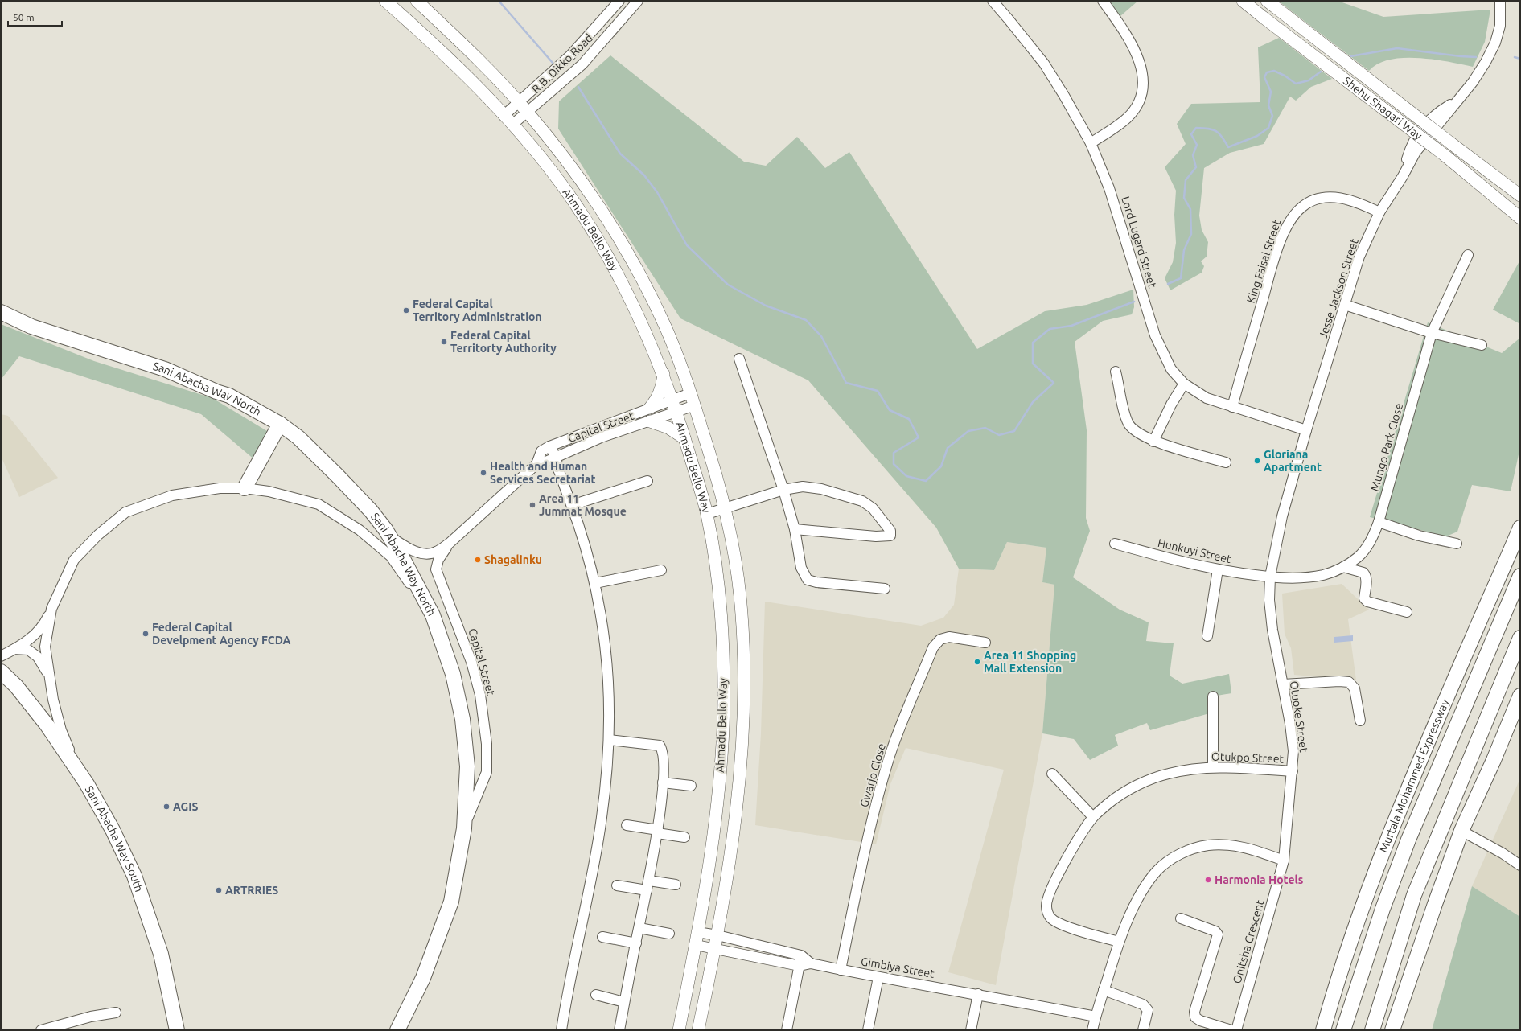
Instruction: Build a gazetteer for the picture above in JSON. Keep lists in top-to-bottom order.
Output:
{
  "streets": {
    "highway": ["Sani Abacha Way North", "Murtala Mohammed Expressway", "Sani Abacha Way South"],
    "main road": ["Shehu Shagari Way", "Ahmadu Bello Way"],
    "street": [
      "R.B. Dikko Road",
      "Lord Lugard Street",
      "King Faisal Street",
      "Jesse Jackson Street",
      "Capital Street",
      "Mungo Park Close",
      "Hunkuyi Street",
      "Otuoke Street",
      "Otukpo Street",
      "Gwarjo Close",
      "Onitsha Crescent",
      "Gimbiya Street"
    ]
  },
  "crossings": [
    ["R.B. Dikko Road", "Ahmadu Bello Way"],
    ["Ahmadu Bello Way", "Capital Street"],
    ["Ahmadu Bello Way", "Gimbiya Street"],
    ["Lord Lugard Street", "King Faisal Street"],
    ["Lord Lugard Street", "Jesse Jackson Street"],
    ["King Faisal Street", "Jesse Jackson Street"],
    ["Jesse Jackson Street", "Mungo Park Close"],
    ["Jesse Jackson Street", "Hunkuyi Street"],
    ["Jesse Jackson Street", "Otuoke Street"],
    ["Sani Abacha Way North", "Capital Street"],
    ["Mungo Park Close", "Hunkuyi Street"],
    ["Mungo Park Close", "Otuoke Street"],
    ["Hunkuyi Street", "Otuoke Street"],
    ["Otuoke Street", "Otukpo Street"],
    ["Otuoke Street", "Onitsha Crescent"],
    ["Gwarjo Close", "Gimbiya Street"]
  ],
  "places": [
    "Federal Capital Territory Administration",
    "Federal Capital Territorty Authority",
    "Gloriana Apartment",
    "Health and Human Services Secretariat",
    "Area 11 Jummat Mosque",
    "Shagalinku",
    "Federal Capital Develpment Agency FCDA",
    "Area 11 Shopping Mall Extension",
    "AGIS",
    "Harmonia Hotels",
    "ARTRRIES"
  ],
  "scale_bar": "50 m"
}
